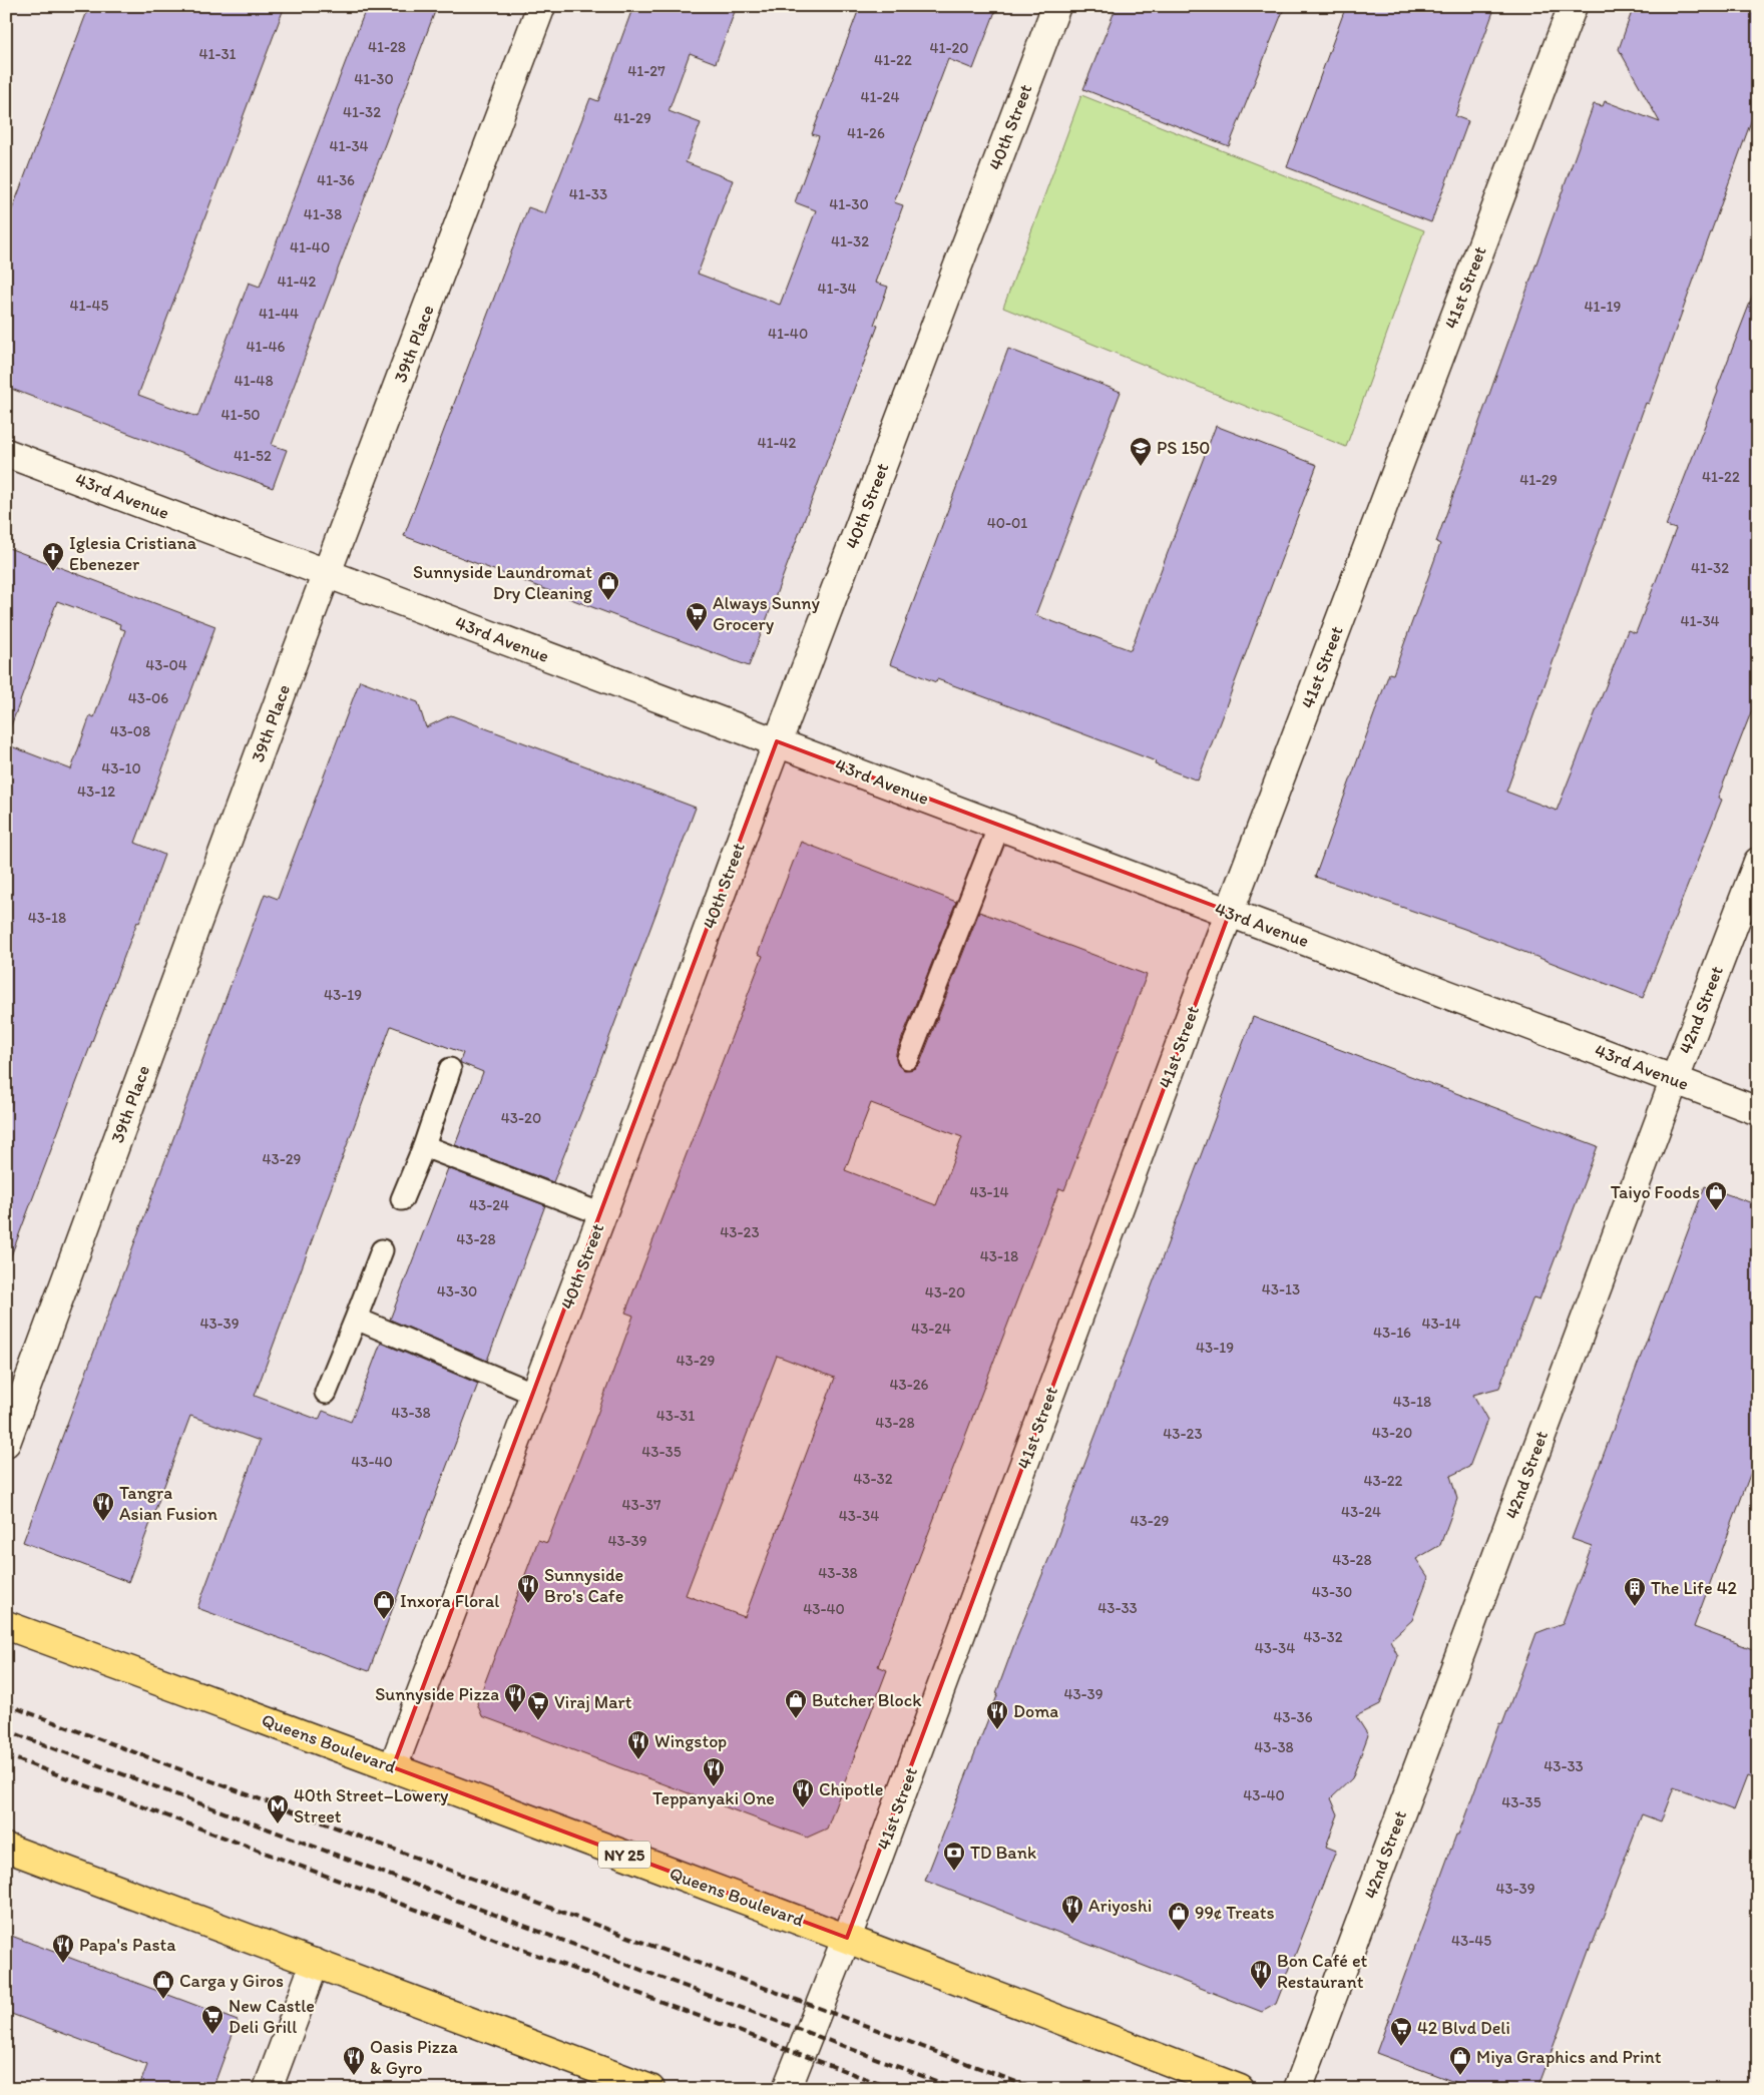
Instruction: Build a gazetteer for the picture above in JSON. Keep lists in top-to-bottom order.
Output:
{
  "streets": {
    "main road": ["Queens Boulevard", "NY 25"],
    "street": [
      "40th Street",
      "41st Street",
      "39th Place",
      "43rd Avenue",
      "42nd Street"
    ]
  },
  "crossings": [
    ["40th Street", "43rd Avenue"],
    ["40th Street", "Queens Boulevard"],
    ["41st Street", "43rd Avenue"],
    ["41st Street", "Queens Boulevard"],
    ["39th Place", "43rd Avenue"],
    ["43rd Avenue", "42nd Street"]
  ],
  "places": {
    "school or university": ["PS 150"],
    "church": ["Iglesia Cristiana Ebenezer"],
    "shop": [
      "Sunnyside Laundromat Dry Cleaning",
      "Taiyo Foods",
      "Inxora Floral",
      "Butcher Block",
      "99¢ Treats",
      "Carga y Giros",
      "Miya Graphics and Print"
    ],
    "supermarket": [
      "Always Sunny Grocery",
      "Viraj Mart",
      "New Castle Deli Grill",
      "42 Blvd Deli"
    ],
    "restaurant": [
      "Tangra Asian Fusion",
      "Sunnyside Bro's Cafe",
      "Sunnyside Pizza",
      "Doma",
      "Wingstop",
      "Teppanyaki One",
      "Chipotle",
      "Ariyoshi",
      "Papa's Pasta",
      "Bon Café et Restaurant",
      "Oasis Pizza & Gyro"
    ],
    "building": ["The Life 42"],
    "metro station": ["40th Street–Lowery Street"],
    "bank": ["TD Bank"]
  },
  "house_numbers": [
    "41-28",
    "41-20",
    "41-31",
    "41-22",
    "41-27",
    "41-30",
    "41-24",
    "41-32",
    "41-29",
    "41-26",
    "41-34",
    "41-36",
    "41-33",
    "41-30",
    "41-38",
    "41-32",
    "41-40",
    "41-42",
    "41-34",
    "41-45",
    "41-19",
    "41-44",
    "41-40",
    "41-46",
    "41-48",
    "41-50",
    "41-42",
    "41-52",
    "41-22",
    "41-29",
    "40-01",
    "41-32",
    "41-34",
    "43-04",
    "43-06",
    "43-08",
    "43-10",
    "43-12",
    "43-18",
    "43-19",
    "43-20",
    "43-29",
    "43-14",
    "43-24",
    "43-23",
    "43-28",
    "43-18",
    "43-13",
    "43-30",
    "43-20",
    "43-39",
    "43-14",
    "43-24",
    "43-16",
    "43-19",
    "43-29",
    "43-26",
    "43-18",
    "43-38",
    "43-31",
    "43-28",
    "43-20",
    "43-23",
    "43-35",
    "43-40",
    "43-32",
    "43-22",
    "43-37",
    "43-24",
    "43-34",
    "43-29",
    "43-39",
    "43-28",
    "43-38",
    "43-30",
    "43-33",
    "43-40",
    "43-32",
    "43-34",
    "43-39",
    "43-36",
    "43-38",
    "43-33",
    "43-40",
    "43-35",
    "43-39",
    "43-45"
  ]
}
